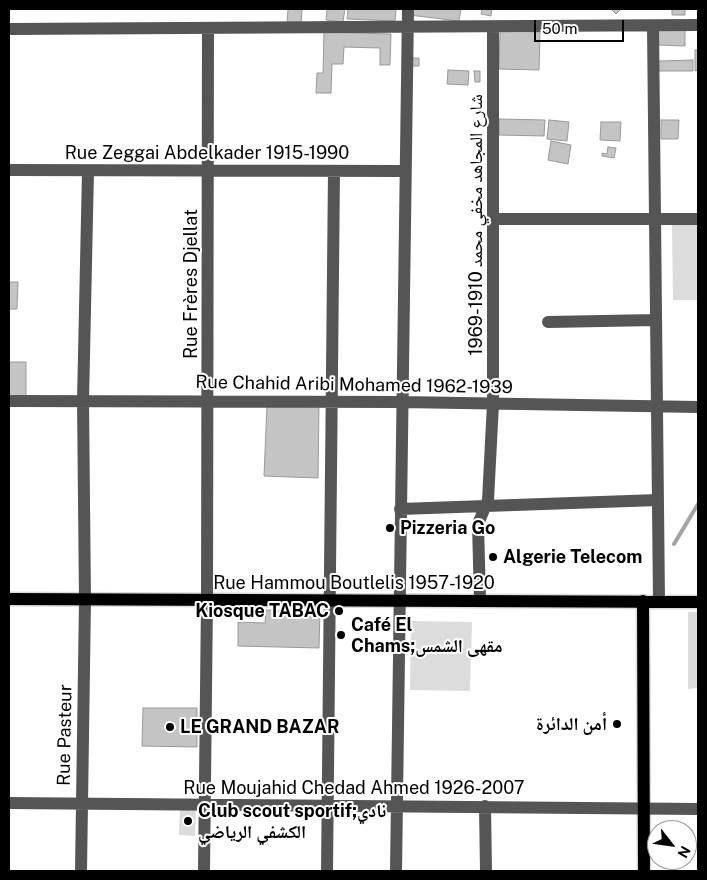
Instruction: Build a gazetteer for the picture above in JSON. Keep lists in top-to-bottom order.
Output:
{
  "streets": {
    "main road": ["Rue Hammou Boutlelis 1957-1920"],
    "street": [
      "Rue Zeggai Abdelkader 1915-1990",
      "شارع المجاهد مخفي محمد 1910-1969",
      "Rue Frères Djellat",
      "Rue Chahid Aribi Mohamed 1962-1939",
      "Rue Pasteur",
      "Rue Moujahid Chedad Ahmed 1926-2007"
    ]
  },
  "crossings": [
    ["Rue Zeggai Abdelkader 1915-1990", "Rue Frères Djellat"],
    ["Rue Zeggai Abdelkader 1915-1990", "Rue Pasteur"],
    ["شارع المجاهد مخفي محمد 1910-1969", "Rue Chahid Aribi Mohamed 1962-1939"],
    ["شارع المجاهد مخفي محمد 1910-1969", "Rue Hammou Boutlelis 1957-1920"],
    ["Rue Frères Djellat", "Rue Chahid Aribi Mohamed 1962-1939"],
    ["Rue Frères Djellat", "Rue Hammou Boutlelis 1957-1920"],
    ["Rue Frères Djellat", "Rue Moujahid Chedad Ahmed 1926-2007"],
    ["Rue Chahid Aribi Mohamed 1962-1939", "Rue Pasteur"],
    ["Rue Hammou Boutlelis 1957-1920", "Rue Pasteur"],
    ["Rue Pasteur", "Rue Moujahid Chedad Ahmed 1926-2007"]
  ],
  "places": [
    "Pizzeria Go",
    "Algerie Telecom",
    "Kiosque TABAC",
    "Café El Chams;مقهى الشمس",
    "أمن الدائرة",
    "LE GRAND BAZAR",
    "Club scout sportif;نادي الكشفي الرياضي"
  ],
  "scale_bar": "50 m",
  "north": "bottom right"
}
